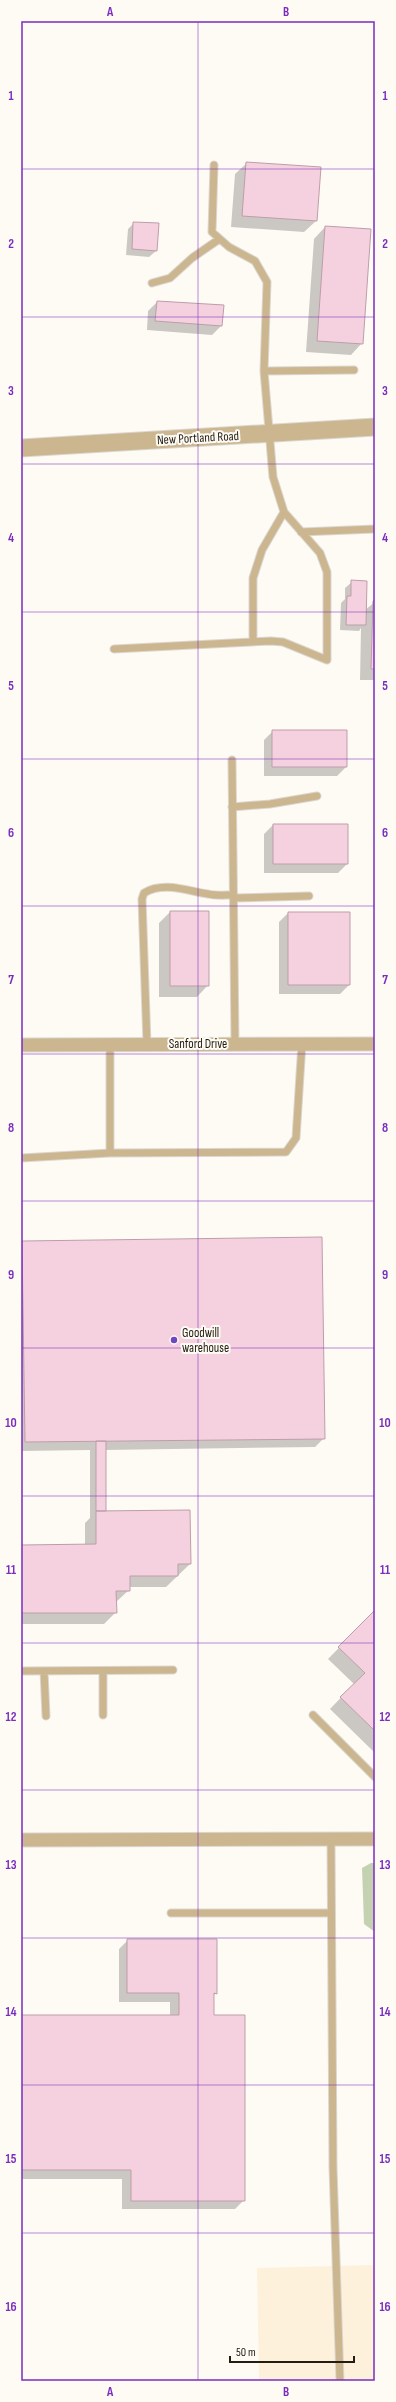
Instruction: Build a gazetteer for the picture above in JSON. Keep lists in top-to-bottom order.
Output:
{
  "streets": {
    "street": ["New Portland Road", "Sanford Drive"]
  },
  "places": ["Goodwill warehouse"],
  "scale_bar": "50 m",
  "grid": {
    "columns": ["A", "B"],
    "rows": [
      "1",
      "2",
      "3",
      "4",
      "5",
      "6",
      "7",
      "8",
      "9",
      "10",
      "11",
      "12",
      "13",
      "14",
      "15",
      "16"
    ]
  }
}
